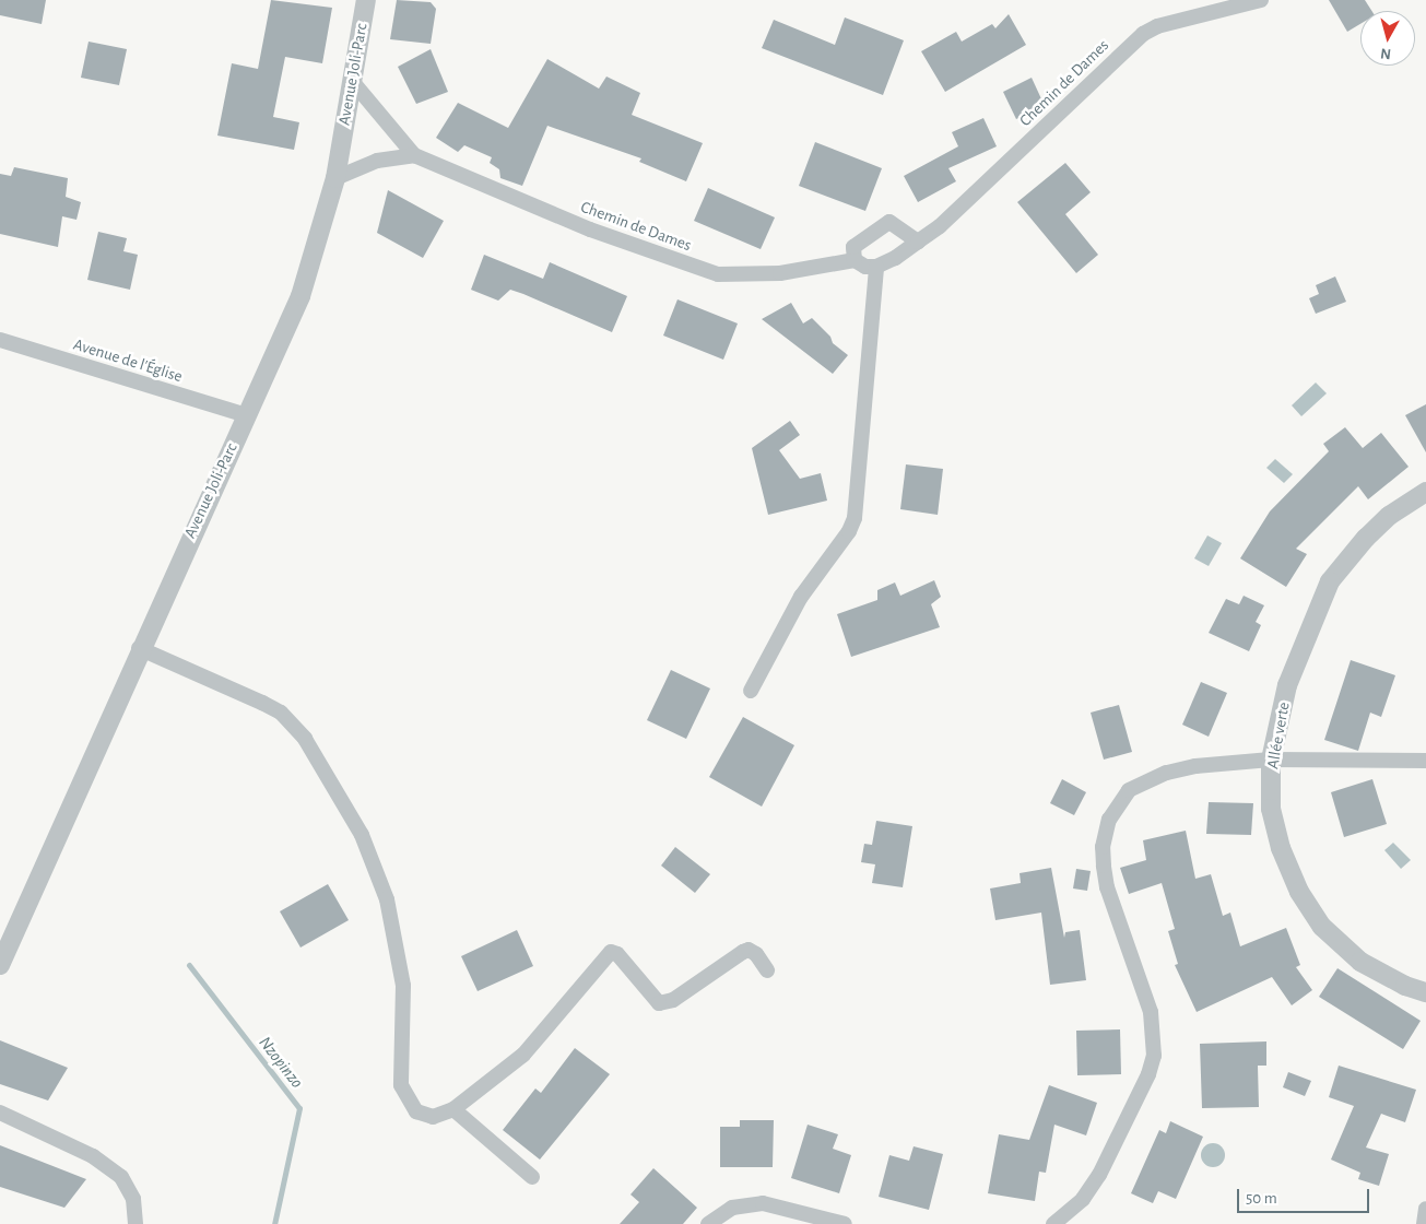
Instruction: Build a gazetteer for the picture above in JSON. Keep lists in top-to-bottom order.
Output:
{
  "streets": {
    "street": [
      "Avenue Joli-Parc",
      "Chemin de Dames",
      "Avenue de l'Église",
      "Allée verte"
    ]
  },
  "crossings": [
    ["Avenue Joli-Parc", "Avenue de l'Église"]
  ],
  "water": ["Nzopinzo"],
  "scale_bar": "50 m",
  "north": "bottom"
}
